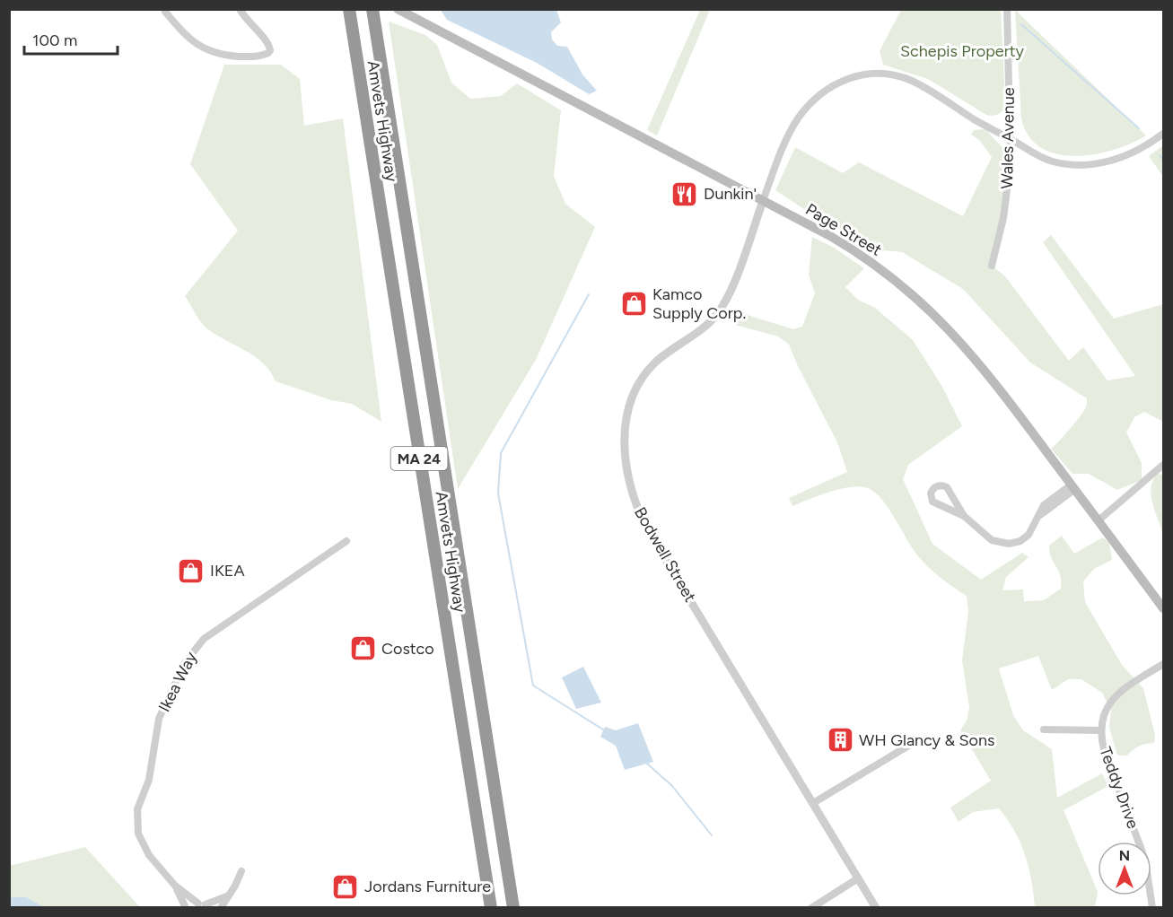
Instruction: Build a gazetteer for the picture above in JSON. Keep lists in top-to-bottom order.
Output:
{
  "streets": {
    "highway": ["Amvets Highway", "MA 24"],
    "main road": ["Page Street"],
    "street": [
      "Wales Avenue",
      "Bodwell Street",
      "Ikea Way",
      "Teddy Drive"
    ]
  },
  "crossings": [
    ["Page Street", "Bodwell Street"]
  ],
  "parks": ["Schepis Property"],
  "places": {
    "restaurant": ["Dunkin'"],
    "shop": [
      "Kamco Supply Corp.",
      "IKEA",
      "Costco",
      "Jordans Furniture"
    ],
    "building": ["WH Glancy & Sons"]
  },
  "scale_bar": "100 m",
  "north": "top"
}
